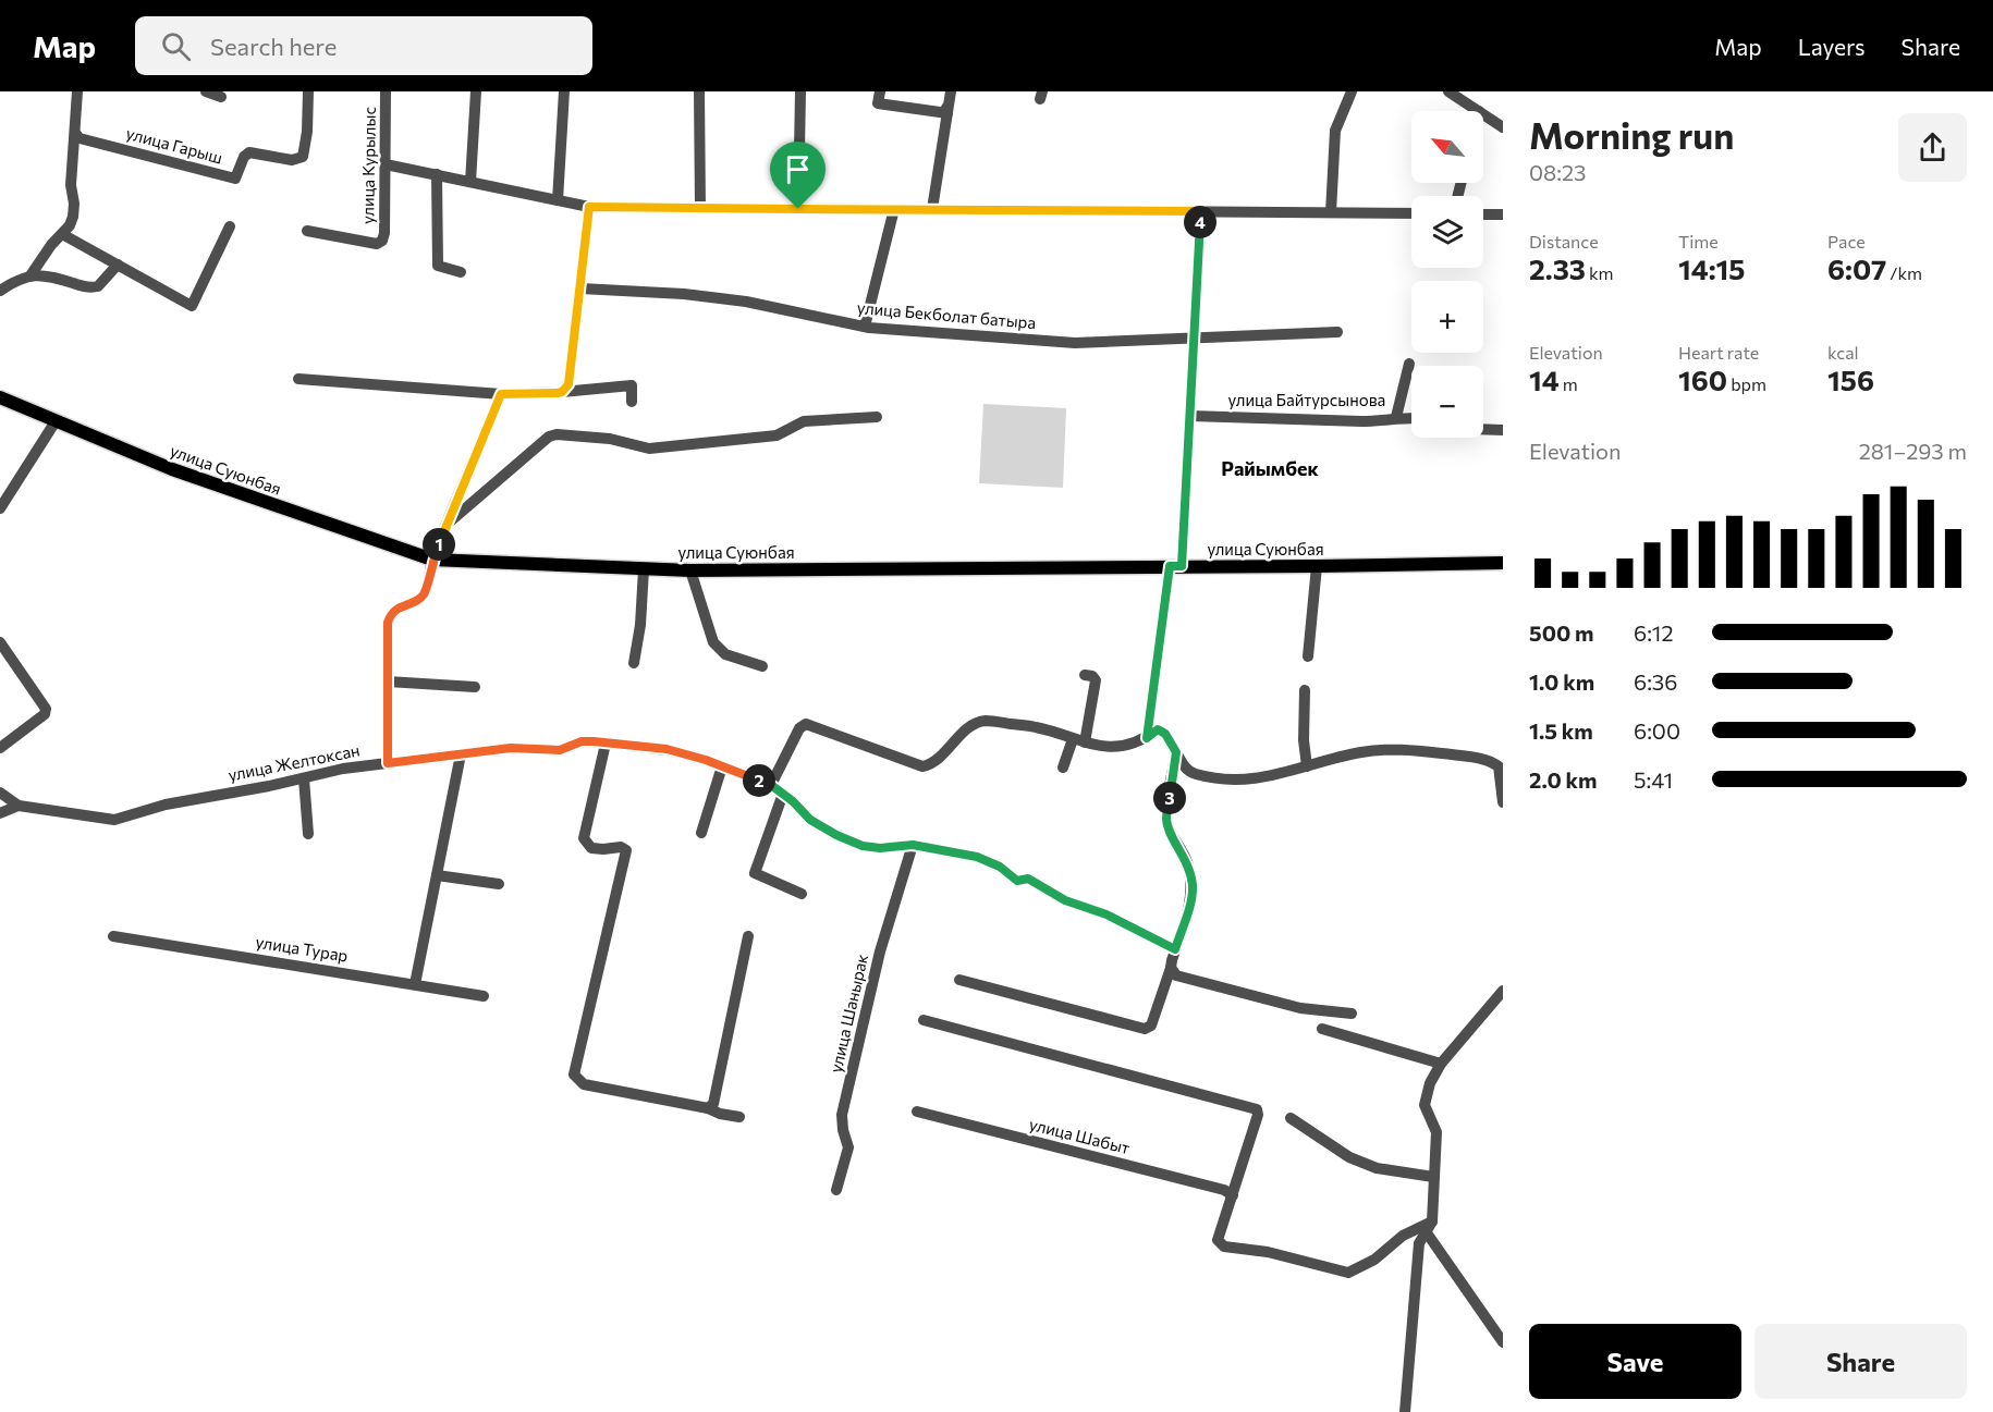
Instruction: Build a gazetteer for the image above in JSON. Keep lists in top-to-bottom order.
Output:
{
  "streets": {
    "main road": ["улица Суюнбая"],
    "street": [
      "улица Гарыш",
      "улица Курылыс",
      "улица Бекболат батыра",
      "улица Байтурсынова",
      "улица Желтоксан",
      "улица Турар",
      "улица Шанырак",
      "улица Шабыт"
    ]
  },
  "crossings": [
    ["улица Желтоксан", "улица Шанырак"]
  ],
  "districts": ["Райымбек"],
  "north": "top left",
  "page": {
    "header": "Map",
    "search": "Search here",
    "nav": ["Map", "Layers", "Share"],
    "heading": ["Morning run", "08:23"],
    "map_buttons": ["+", "−"],
    "stats": [
      ["Distance", "2.33 km"],
      ["Time", "14:15"],
      ["Pace", "6:07 /km"],
      ["Elevation", "14 m"],
      ["Heart rate", "160 bpm"],
      ["kcal", "156"]
    ],
    "pins": [
      "4",
      "1",
      "2",
      "3"
    ],
    "chart": ["Elevation", "281–293 m"],
    "list": [
      {
        "name": "500 m",
        "note": "6:12"
      },
      {
        "name": "1.0 km",
        "note": "6:36"
      },
      {
        "name": "1.5 km",
        "note": "6:00"
      },
      {
        "name": "2.0 km",
        "note": "5:41"
      }
    ],
    "buttons": ["Save", "Share"]
  }
}
